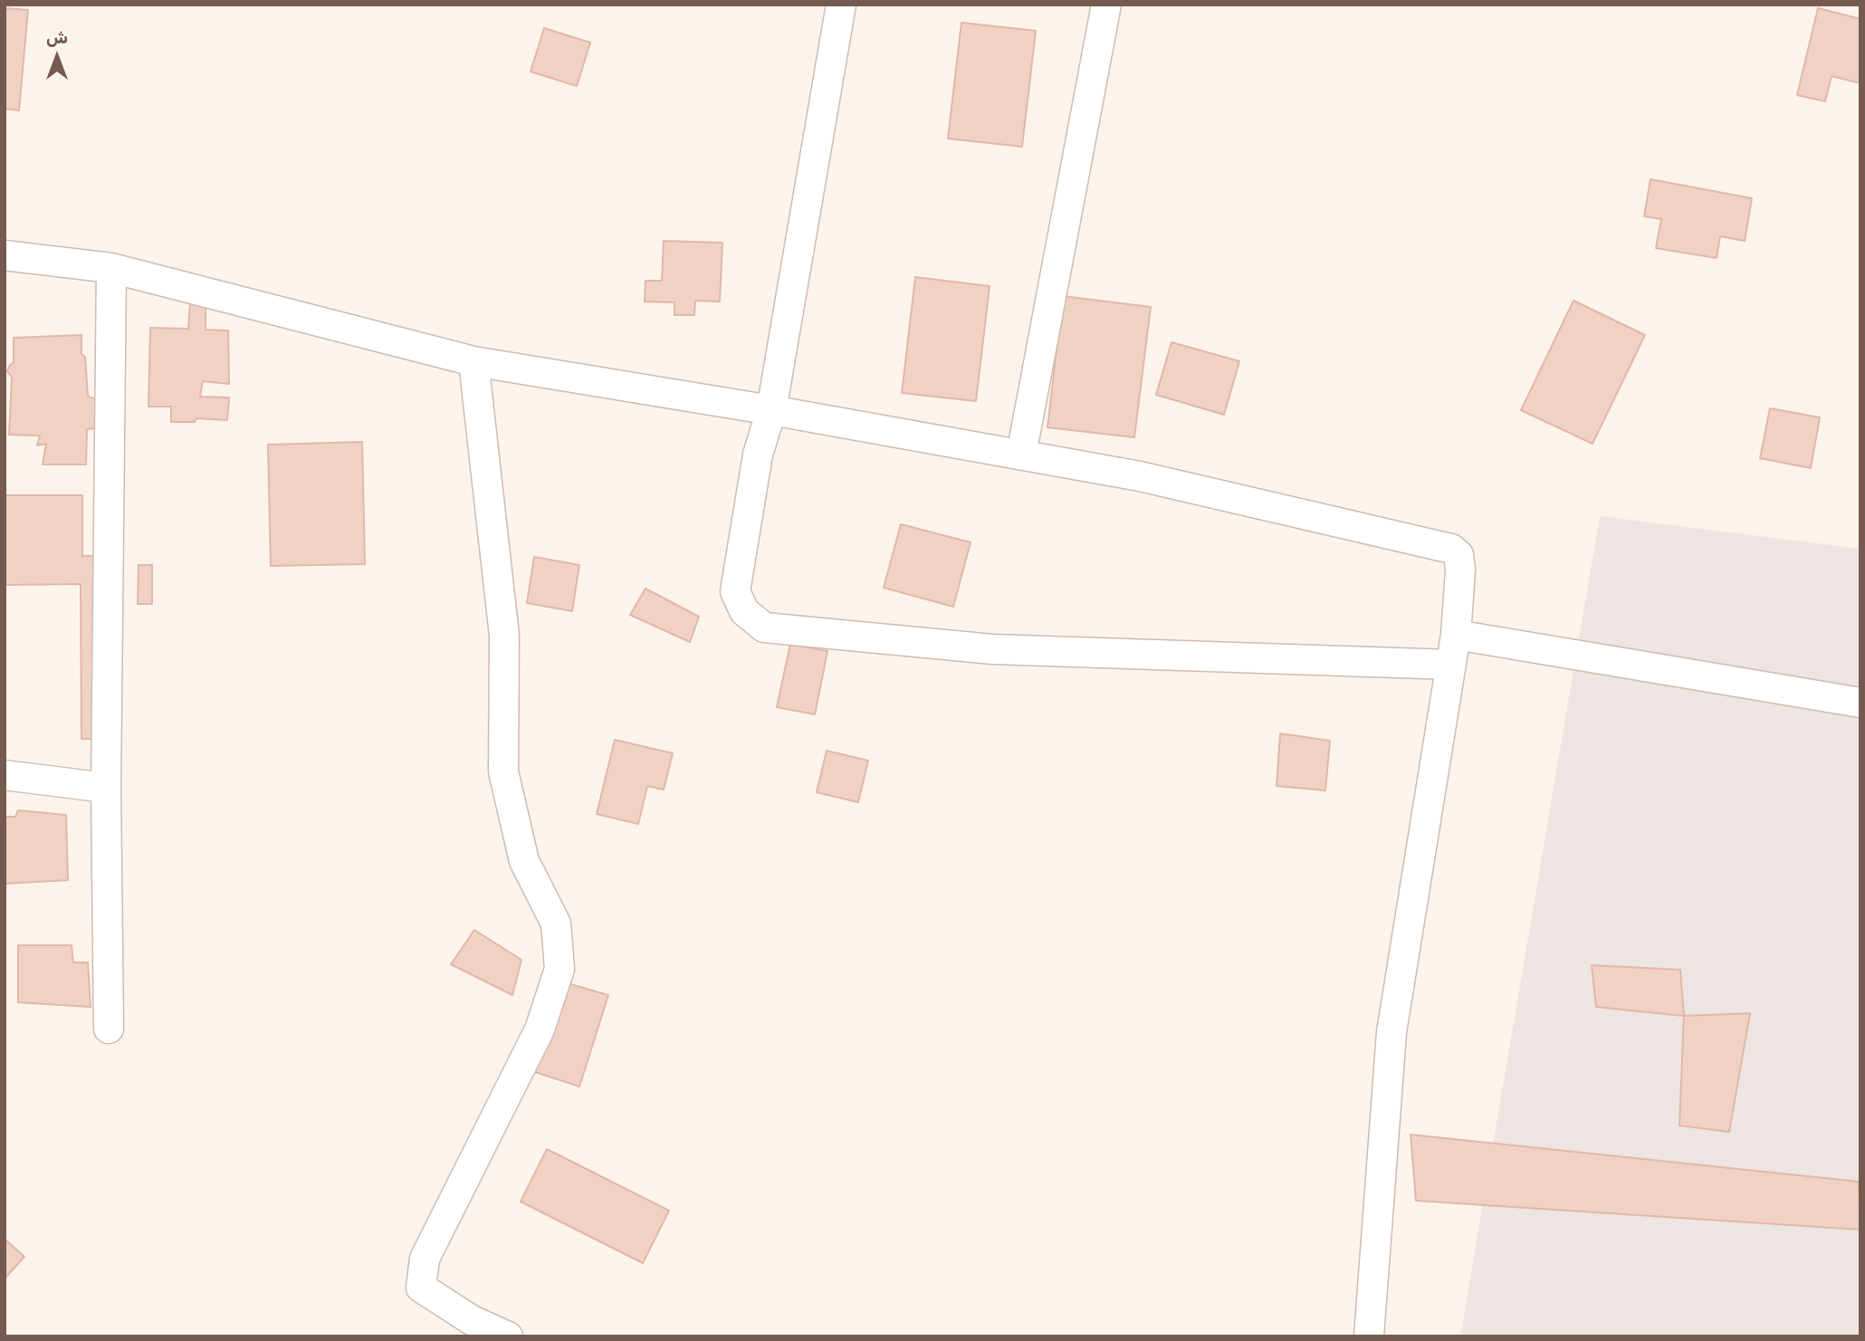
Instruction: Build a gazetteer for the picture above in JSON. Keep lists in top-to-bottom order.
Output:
{
  "north": "top"
}
